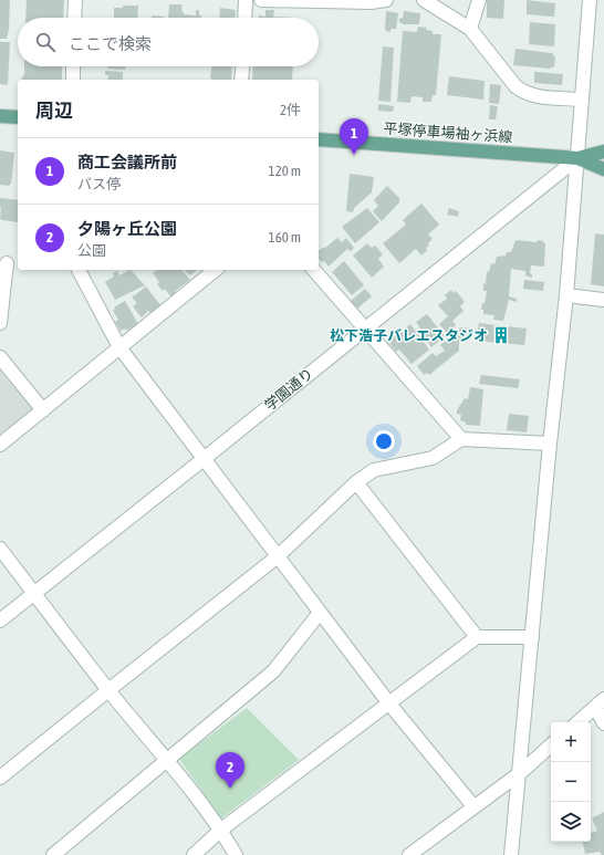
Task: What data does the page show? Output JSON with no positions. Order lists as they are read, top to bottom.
{
  "streets": {
    "main road": ["平塚停車場袖ヶ浜線"],
    "street": ["学園通り"]
  },
  "crossings": [
    ["平塚停車場袖ヶ浜線", "学園通り"]
  ],
  "places": {
    "building": ["松下浩子バレエスタジオ"]
  },
  "page": {
    "search": "ここで検索",
    "heading": ["周辺", "2件"],
    "pins": ["1", "2"],
    "list": [
      {
        "mark": "1",
        "name": "商工会議所前",
        "note": "バス停",
        "value": "120 m"
      },
      {
        "mark": "2",
        "name": "夕陽ヶ丘公園",
        "note": "公園",
        "value": "160 m"
      }
    ],
    "map_buttons": ["+", "−"]
  }
}
